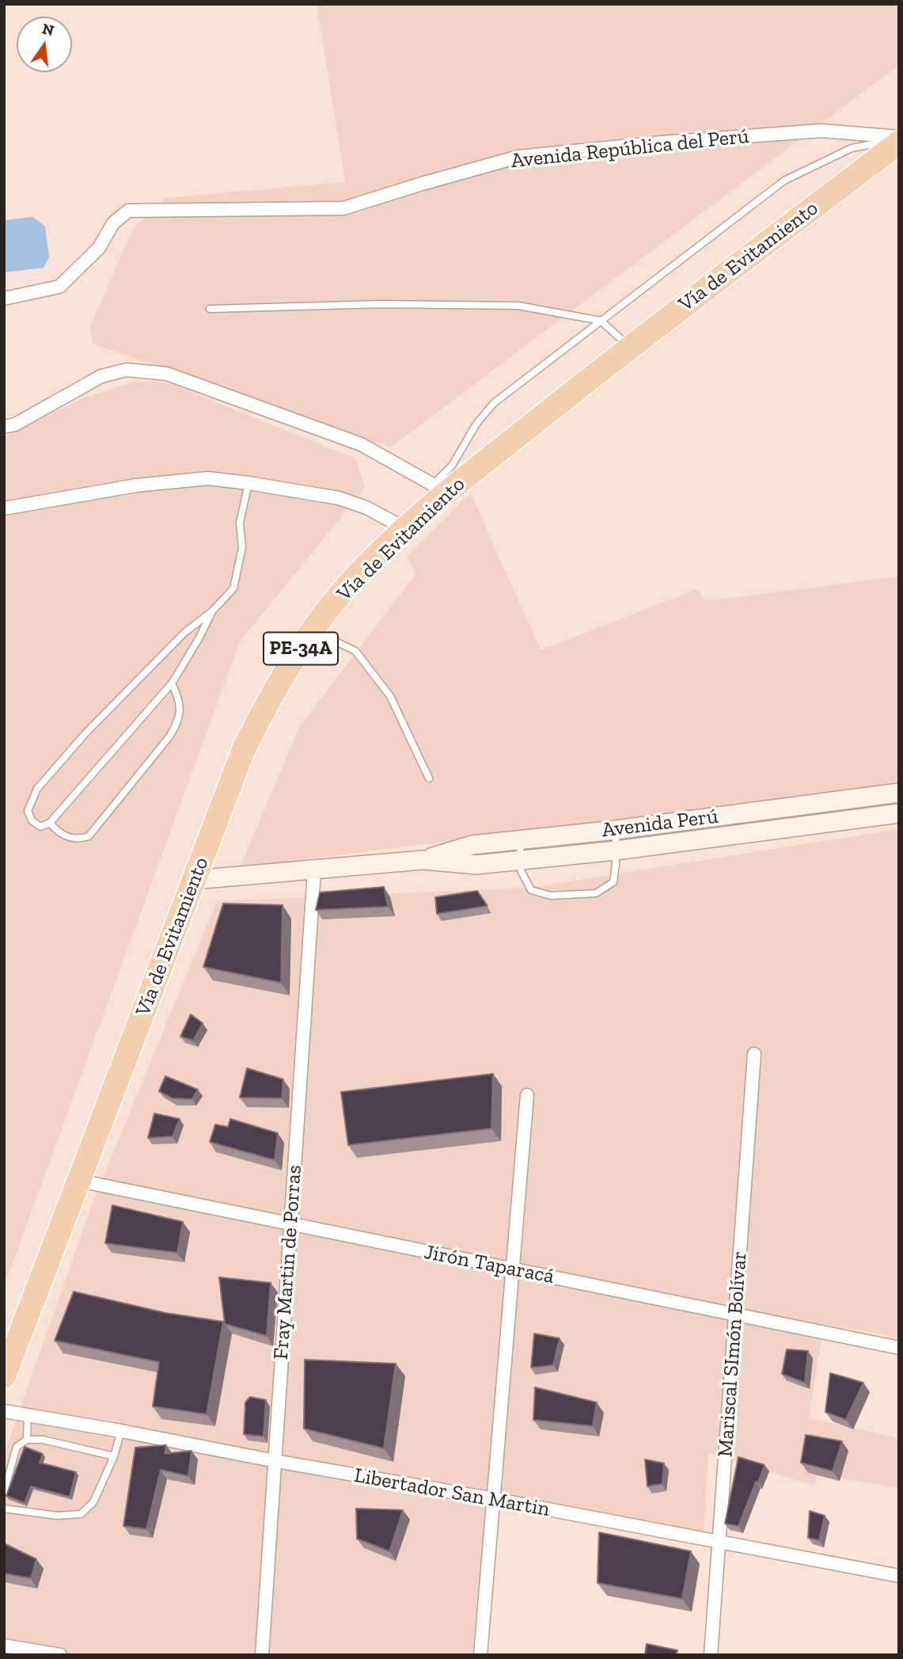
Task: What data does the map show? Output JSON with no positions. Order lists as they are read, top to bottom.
{
  "streets": {
    "highway": ["Vía de Evitamiento", "PE-34A"],
    "main road": ["Avenida Perú"],
    "street": [
      "Avenida República del Perú",
      "Fray Martin de Porras",
      "Jirón Taparacá",
      "Mariscal SImón Bolívar",
      "Libertador San Martin"
    ]
  },
  "crossings": [
    ["Avenida República del Perú", "Vía de Evitamiento"],
    ["Vía de Evitamiento", "Avenida Perú"],
    ["Vía de Evitamiento", "Jirón Taparacá"],
    ["Avenida Perú", "Fray Martin de Porras"],
    ["Fray Martin de Porras", "Jirón Taparacá"],
    ["Fray Martin de Porras", "Libertador San Martin"],
    ["Jirón Taparacá", "Mariscal SImón Bolívar"],
    ["Mariscal SImón Bolívar", "Libertador San Martin"]
  ],
  "north": "top"
}
